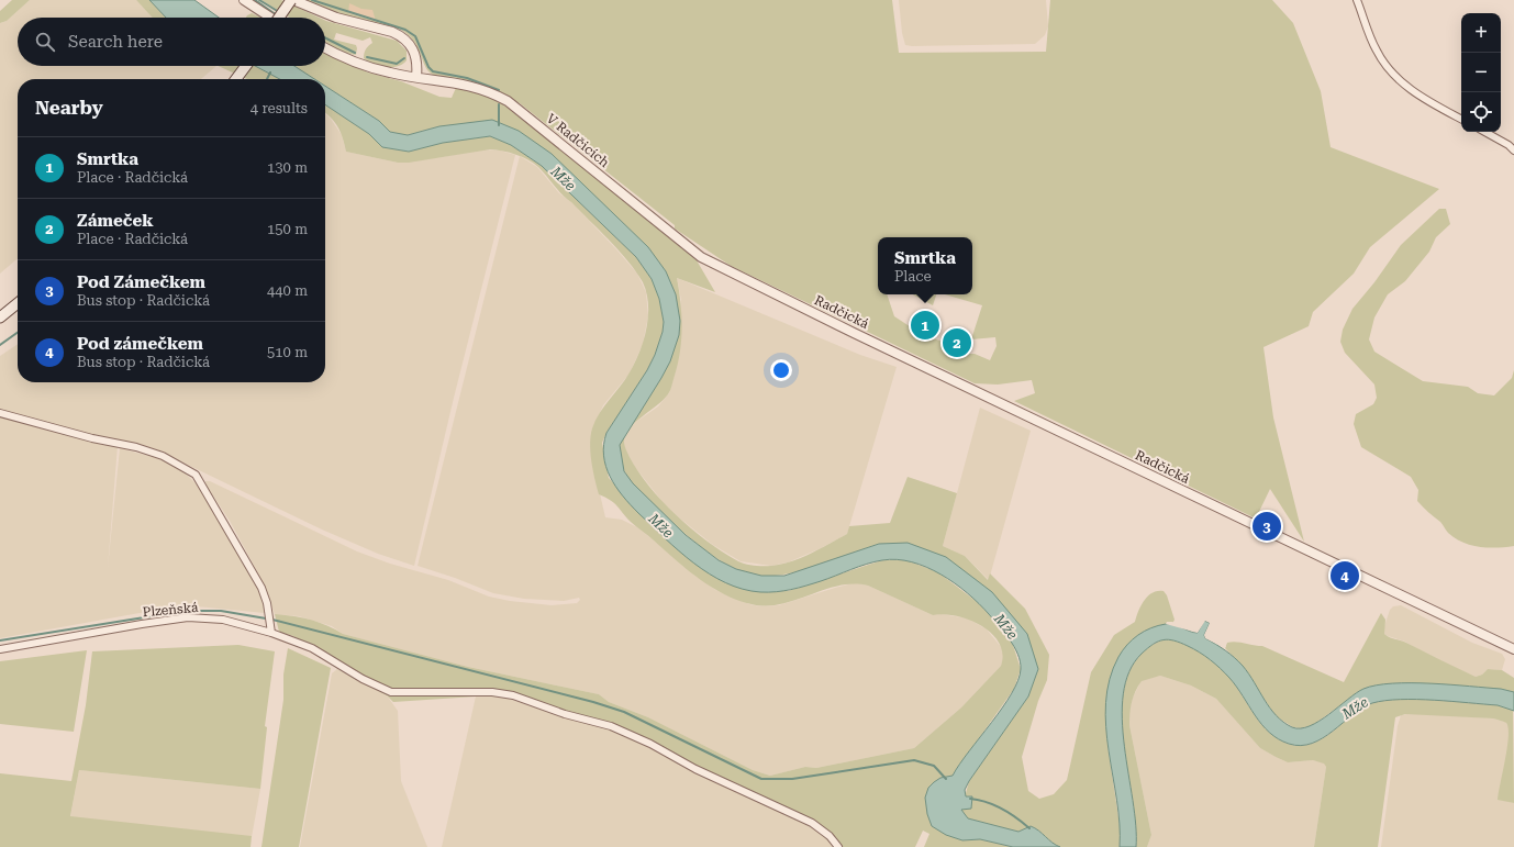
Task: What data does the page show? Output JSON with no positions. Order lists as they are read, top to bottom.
{
  "streets": {
    "street": ["V Radčicích", "Radčická", "Plzeňská"]
  },
  "crossings": [
    ["V Radčicích", "Radčická"]
  ],
  "water": ["Mže"],
  "page": {
    "map_buttons": ["+", "−"],
    "search": "Search here",
    "heading": ["Nearby", "4 results"],
    "list": [
      {
        "mark": "1",
        "name": "Smrtka",
        "note": "Place · Radčická",
        "value": "130 m"
      },
      {
        "mark": "2",
        "name": "Zámeček",
        "note": "Place · Radčická",
        "value": "150 m"
      },
      {
        "mark": "3",
        "name": "Pod Zámečkem",
        "note": "Bus stop · Radčická",
        "value": "440 m"
      },
      {
        "mark": "4",
        "name": "Pod zámečkem",
        "note": "Bus stop · Radčická",
        "value": "510 m"
      }
    ],
    "popup": ["Smrtka", "Place"],
    "pins": [
      "1",
      "2",
      "3",
      "4"
    ]
  }
}
